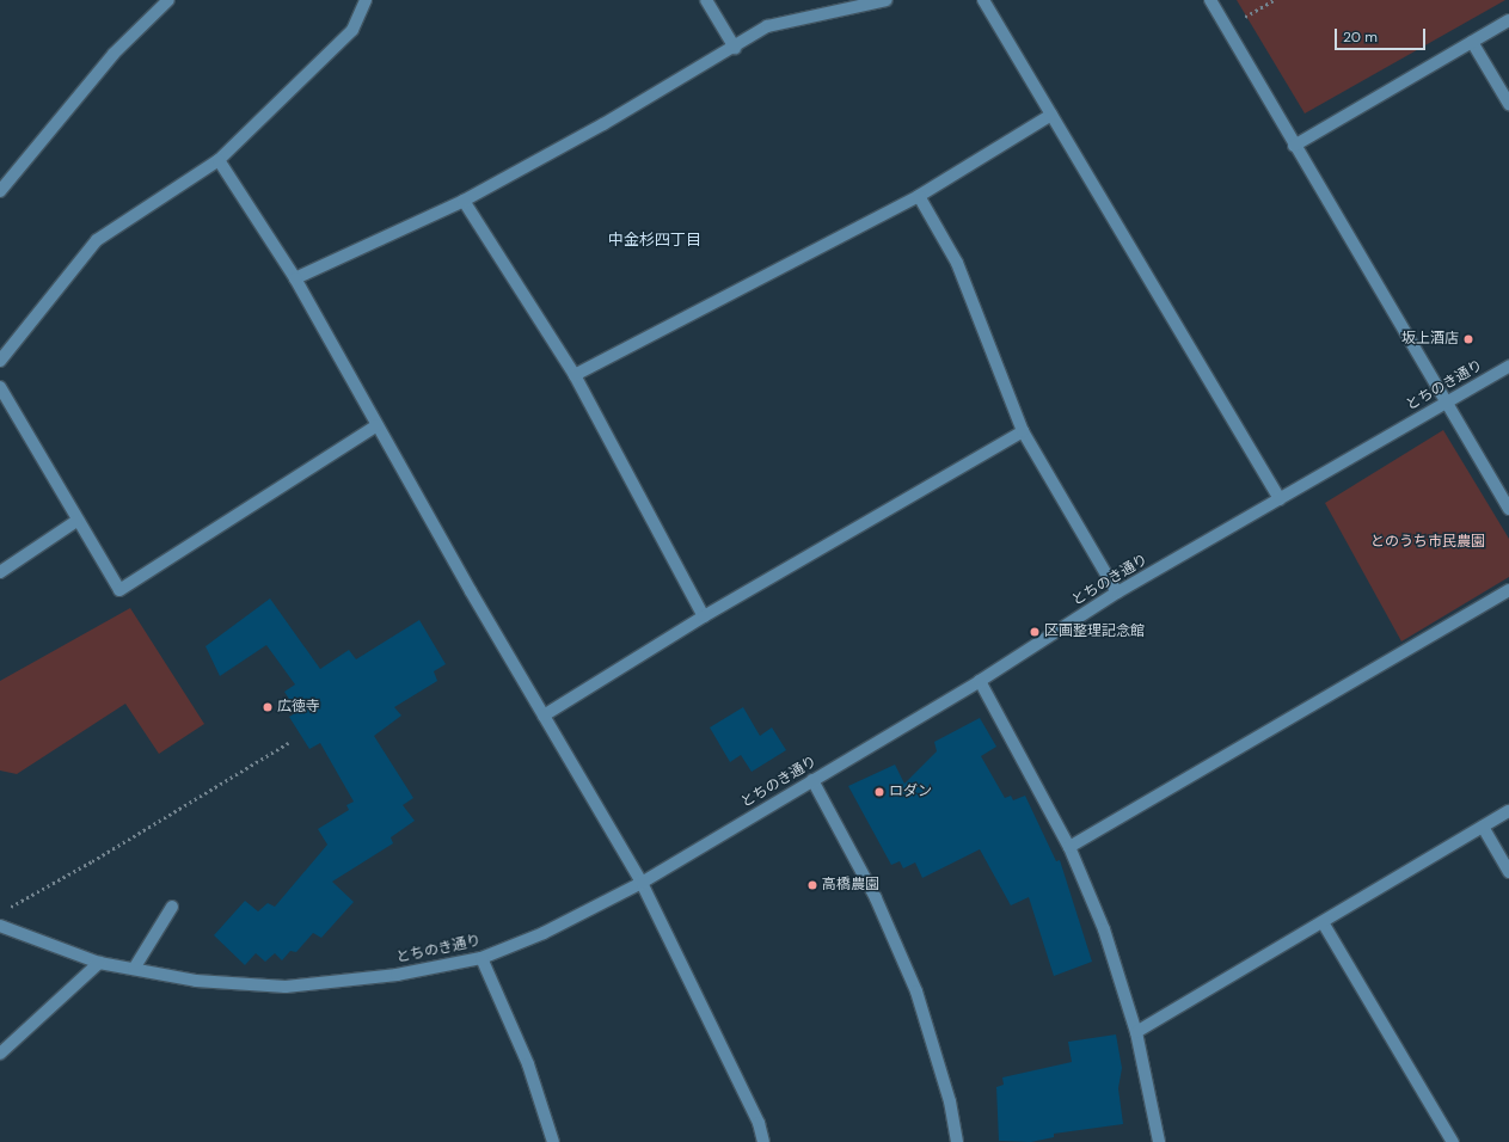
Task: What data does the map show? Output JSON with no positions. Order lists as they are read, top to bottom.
{
  "streets": {
    "street": ["とちのき通り"]
  },
  "districts": ["中金杉四丁目"],
  "parks": ["とのうち市民農園"],
  "places": [
    "坂上酒店",
    "区画整理記念館",
    "広徳寺",
    "ロダン",
    "高橋農園"
  ],
  "scale_bar": "20 m"
}
